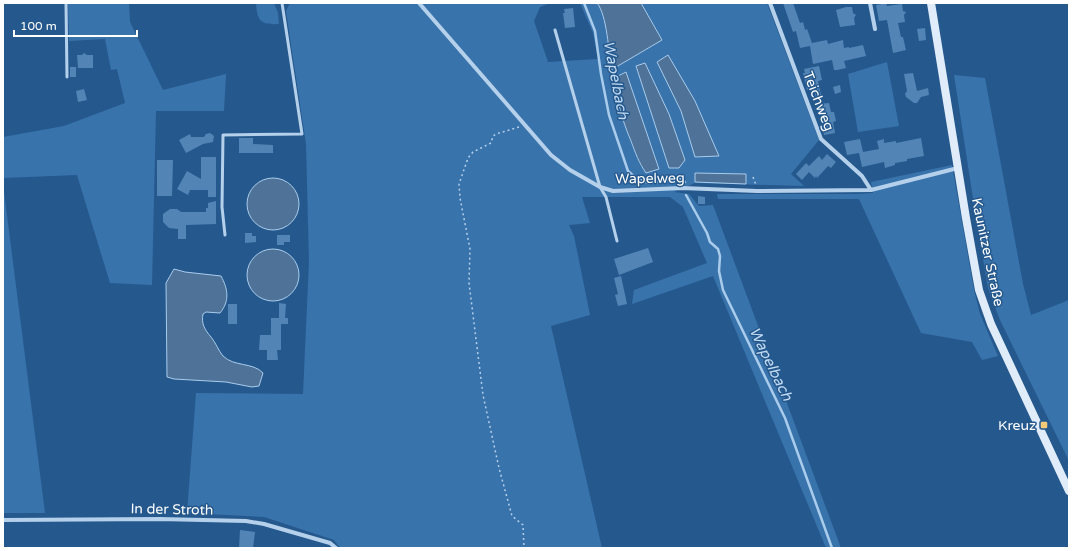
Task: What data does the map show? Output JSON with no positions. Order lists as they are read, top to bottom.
{
  "streets": {
    "street": [
      "Teichweg",
      "Wapelweg",
      "Kaunitzer Straße",
      "In der Stroth"
    ]
  },
  "crossings": [
    ["Teichweg", "Wapelweg"],
    ["Wapelweg", "Kaunitzer Straße"]
  ],
  "water": ["Wapelbach"],
  "places": {
    "transit": ["Kreuz"]
  },
  "scale_bar": "100 m"
}
